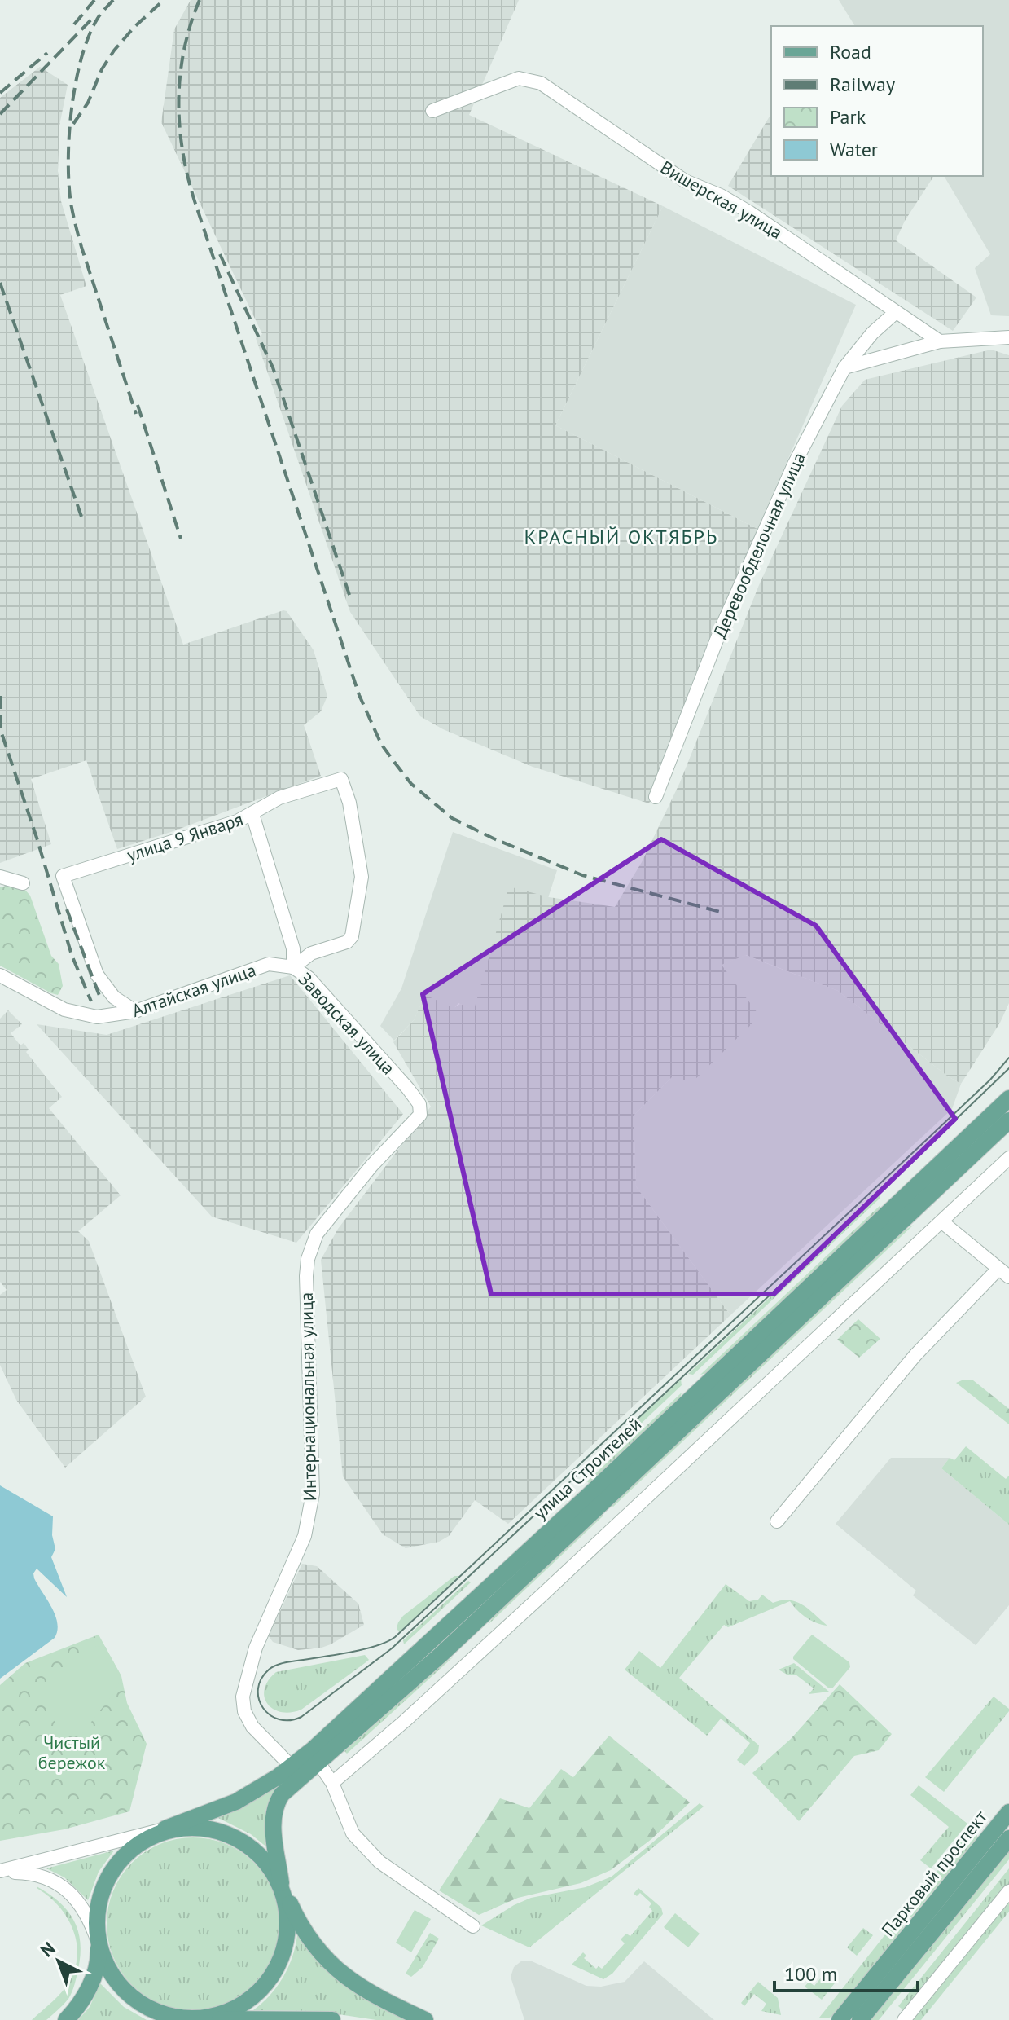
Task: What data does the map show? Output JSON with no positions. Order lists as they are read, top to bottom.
{
  "streets": {
    "main road": ["улица Строителей", "Парковый проспект"],
    "street": [
      "Вишерская улица",
      "Деревообделочная улица",
      "улица 9 Января",
      "Алтайская улица",
      "Заводская улица",
      "Интернациональная улица"
    ]
  },
  "crossings": [
    ["Вишерская улица", "Деревообделочная улица"],
    ["улица 9 Января", "Алтайская улица"],
    ["улица 9 Января", "Заводская улица"],
    ["Алтайская улица", "Заводская улица"],
    ["Заводская улица", "Интернациональная улица"],
    ["Интернациональная улица", "улица Строителей"]
  ],
  "districts": ["КРАСНЫЙ ОКТЯБРЬ"],
  "parks": ["Чистый бережок"],
  "legend": [
    "Road",
    "Railway",
    "Park",
    "Water"
  ],
  "scale_bar": "100 m",
  "north": "top left"
}
